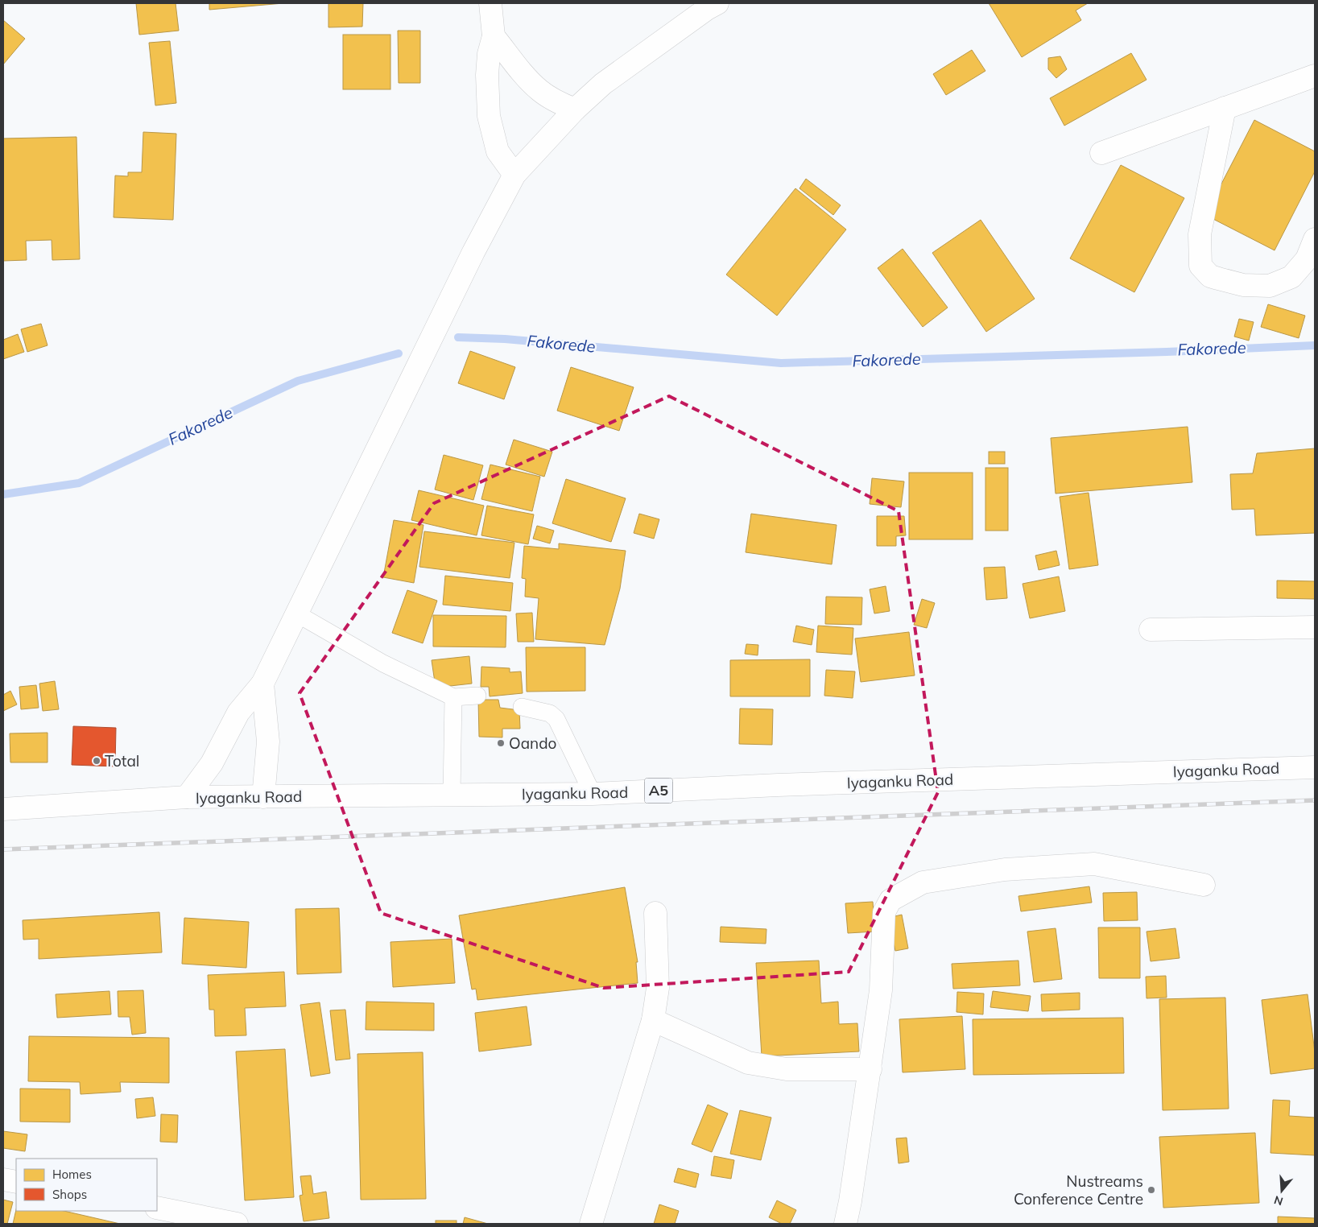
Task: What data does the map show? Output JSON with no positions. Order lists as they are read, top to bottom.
{
  "streets": {
    "main road": ["Iyaganku Road", "A5"]
  },
  "water": ["Fakorede"],
  "places": ["Oando", "Total", "Nustreams Conference Centre"],
  "legend": ["Homes", "Shops"],
  "north": "bottom"
}
